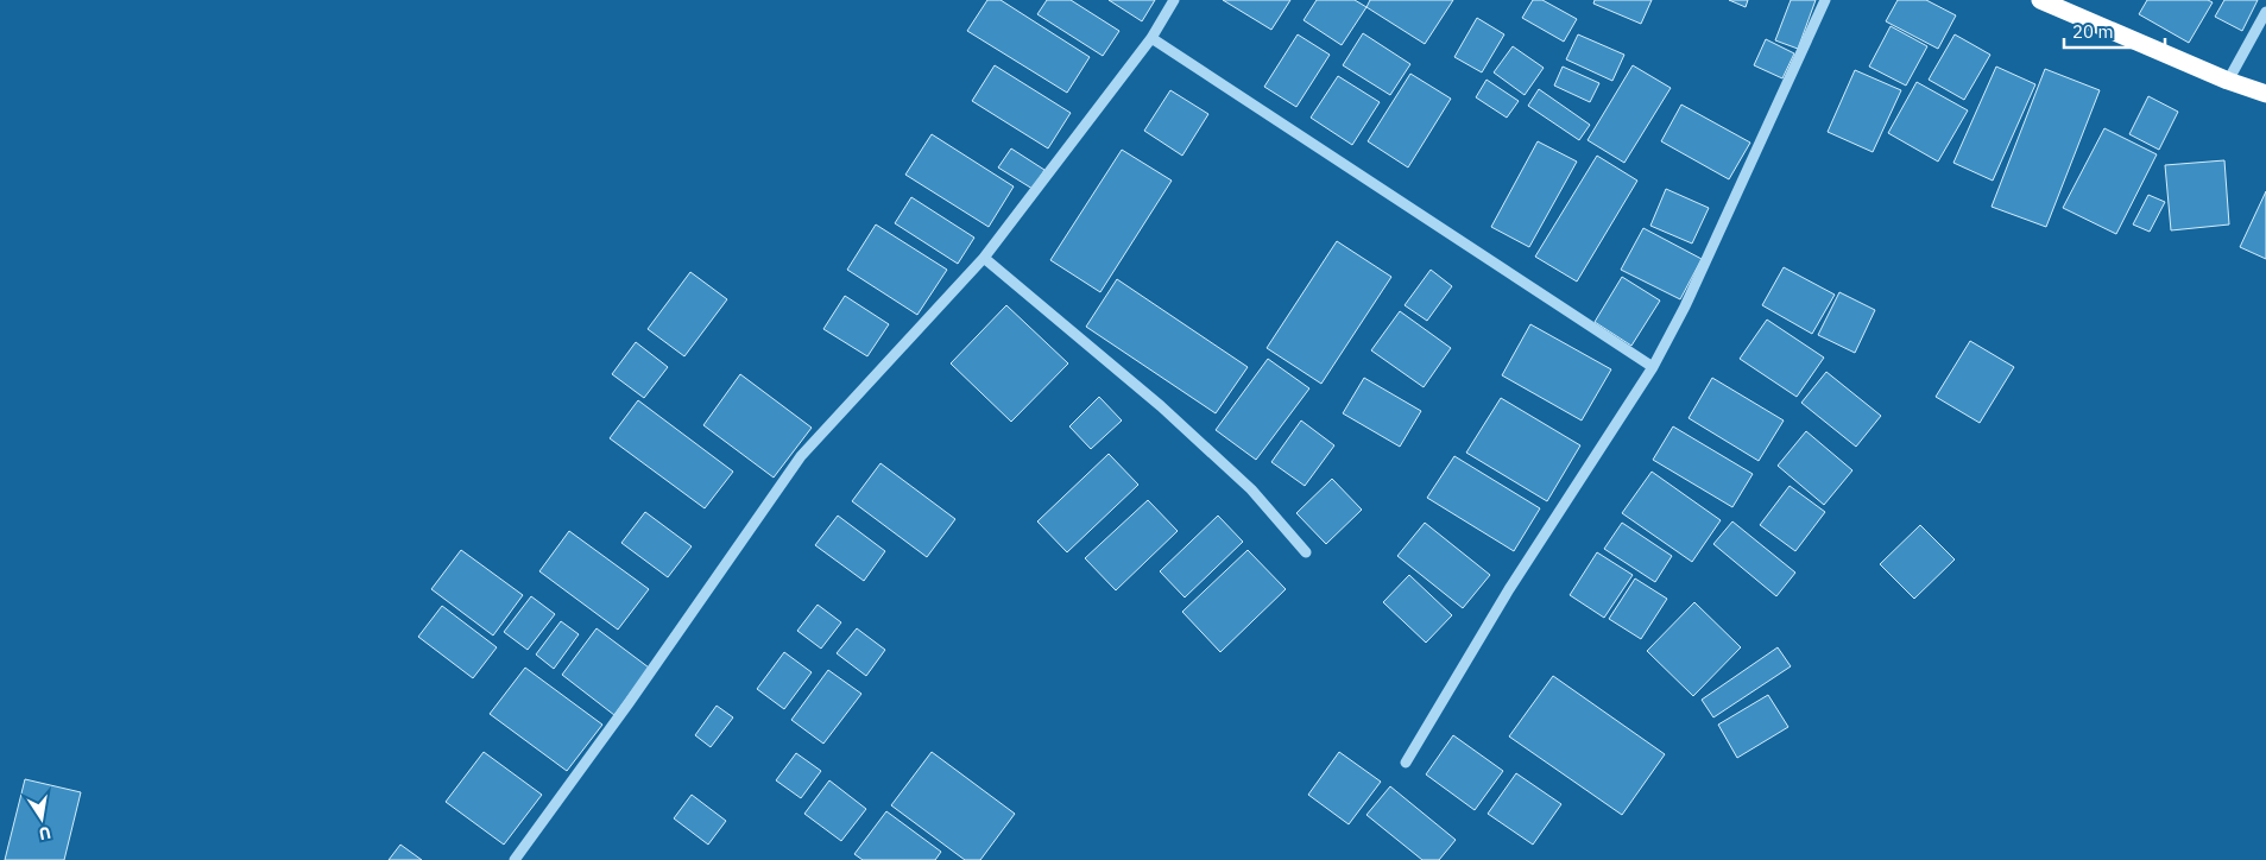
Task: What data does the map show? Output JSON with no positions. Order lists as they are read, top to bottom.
{
  "scale_bar": "20 m",
  "north": "bottom"
}
